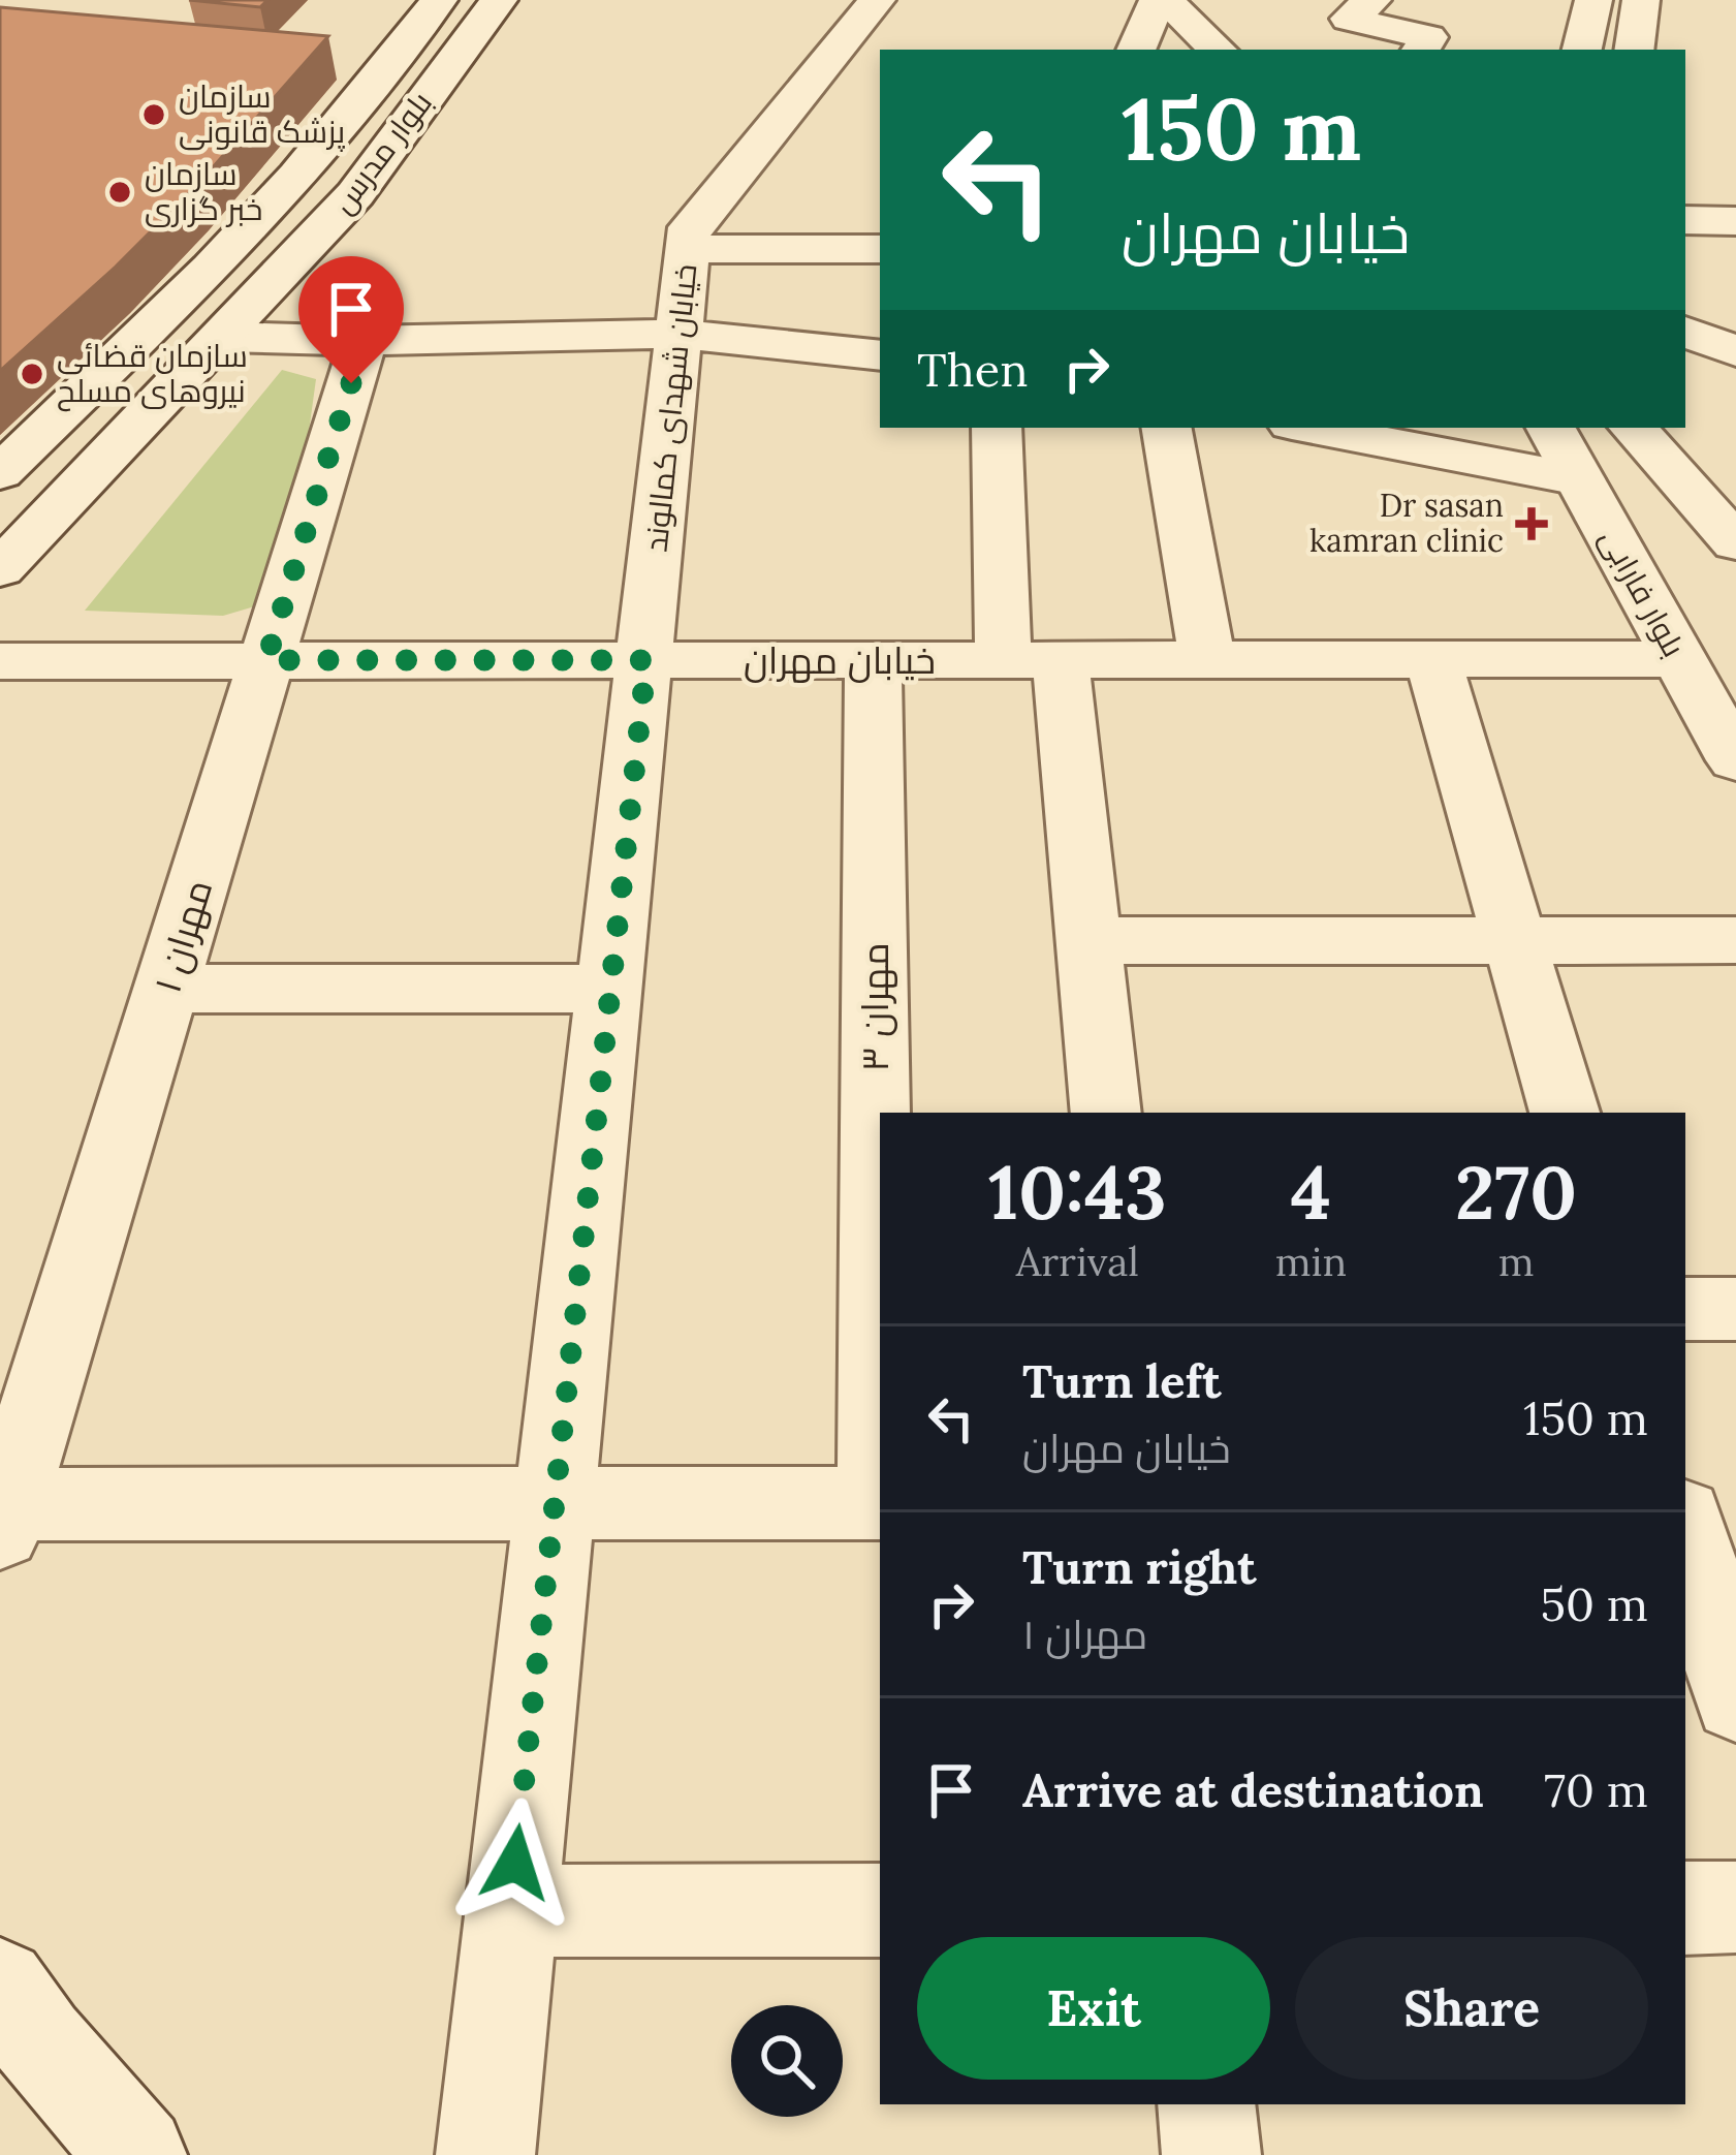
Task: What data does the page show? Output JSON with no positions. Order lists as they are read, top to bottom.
{
  "streets": {
    "street": [
      "بلوار مدرس",
      "خیابان شهدای کمالوند",
      "بلوار فارابی",
      "خیابان مهران",
      "مهران ۱",
      "مهران ۳"
    ]
  },
  "crossings": [
    ["خیابان شهدای کمالوند", "خیابان مهران"],
    ["بلوار فارابی", "خیابان مهران"],
    ["خیابان مهران", "مهران ۱"],
    ["خیابان مهران", "مهران ۳"]
  ],
  "places": {
    "other": ["سازمان پزشک قانونی", "سازمان خبر گزاری", "سازمان قضائی نیروهای مسلح"],
    "health": ["Dr sasan kamran clinic"]
  },
  "page": {
    "turn": ["150 m", "خیابان مهران"],
    "then": "Then",
    "eta": [
      "10:43",
      "Arrival",
      "4",
      "min",
      "270",
      "m"
    ],
    "list": [
      {
        "name": "Turn left",
        "note": "خیابان مهران",
        "value": "150 m"
      },
      {
        "name": "Turn right",
        "note": "مهران ۱",
        "value": "50 m"
      },
      {
        "name": "Arrive at destination",
        "value": "70 m"
      }
    ],
    "buttons": ["Exit", "Share"]
  }
}
